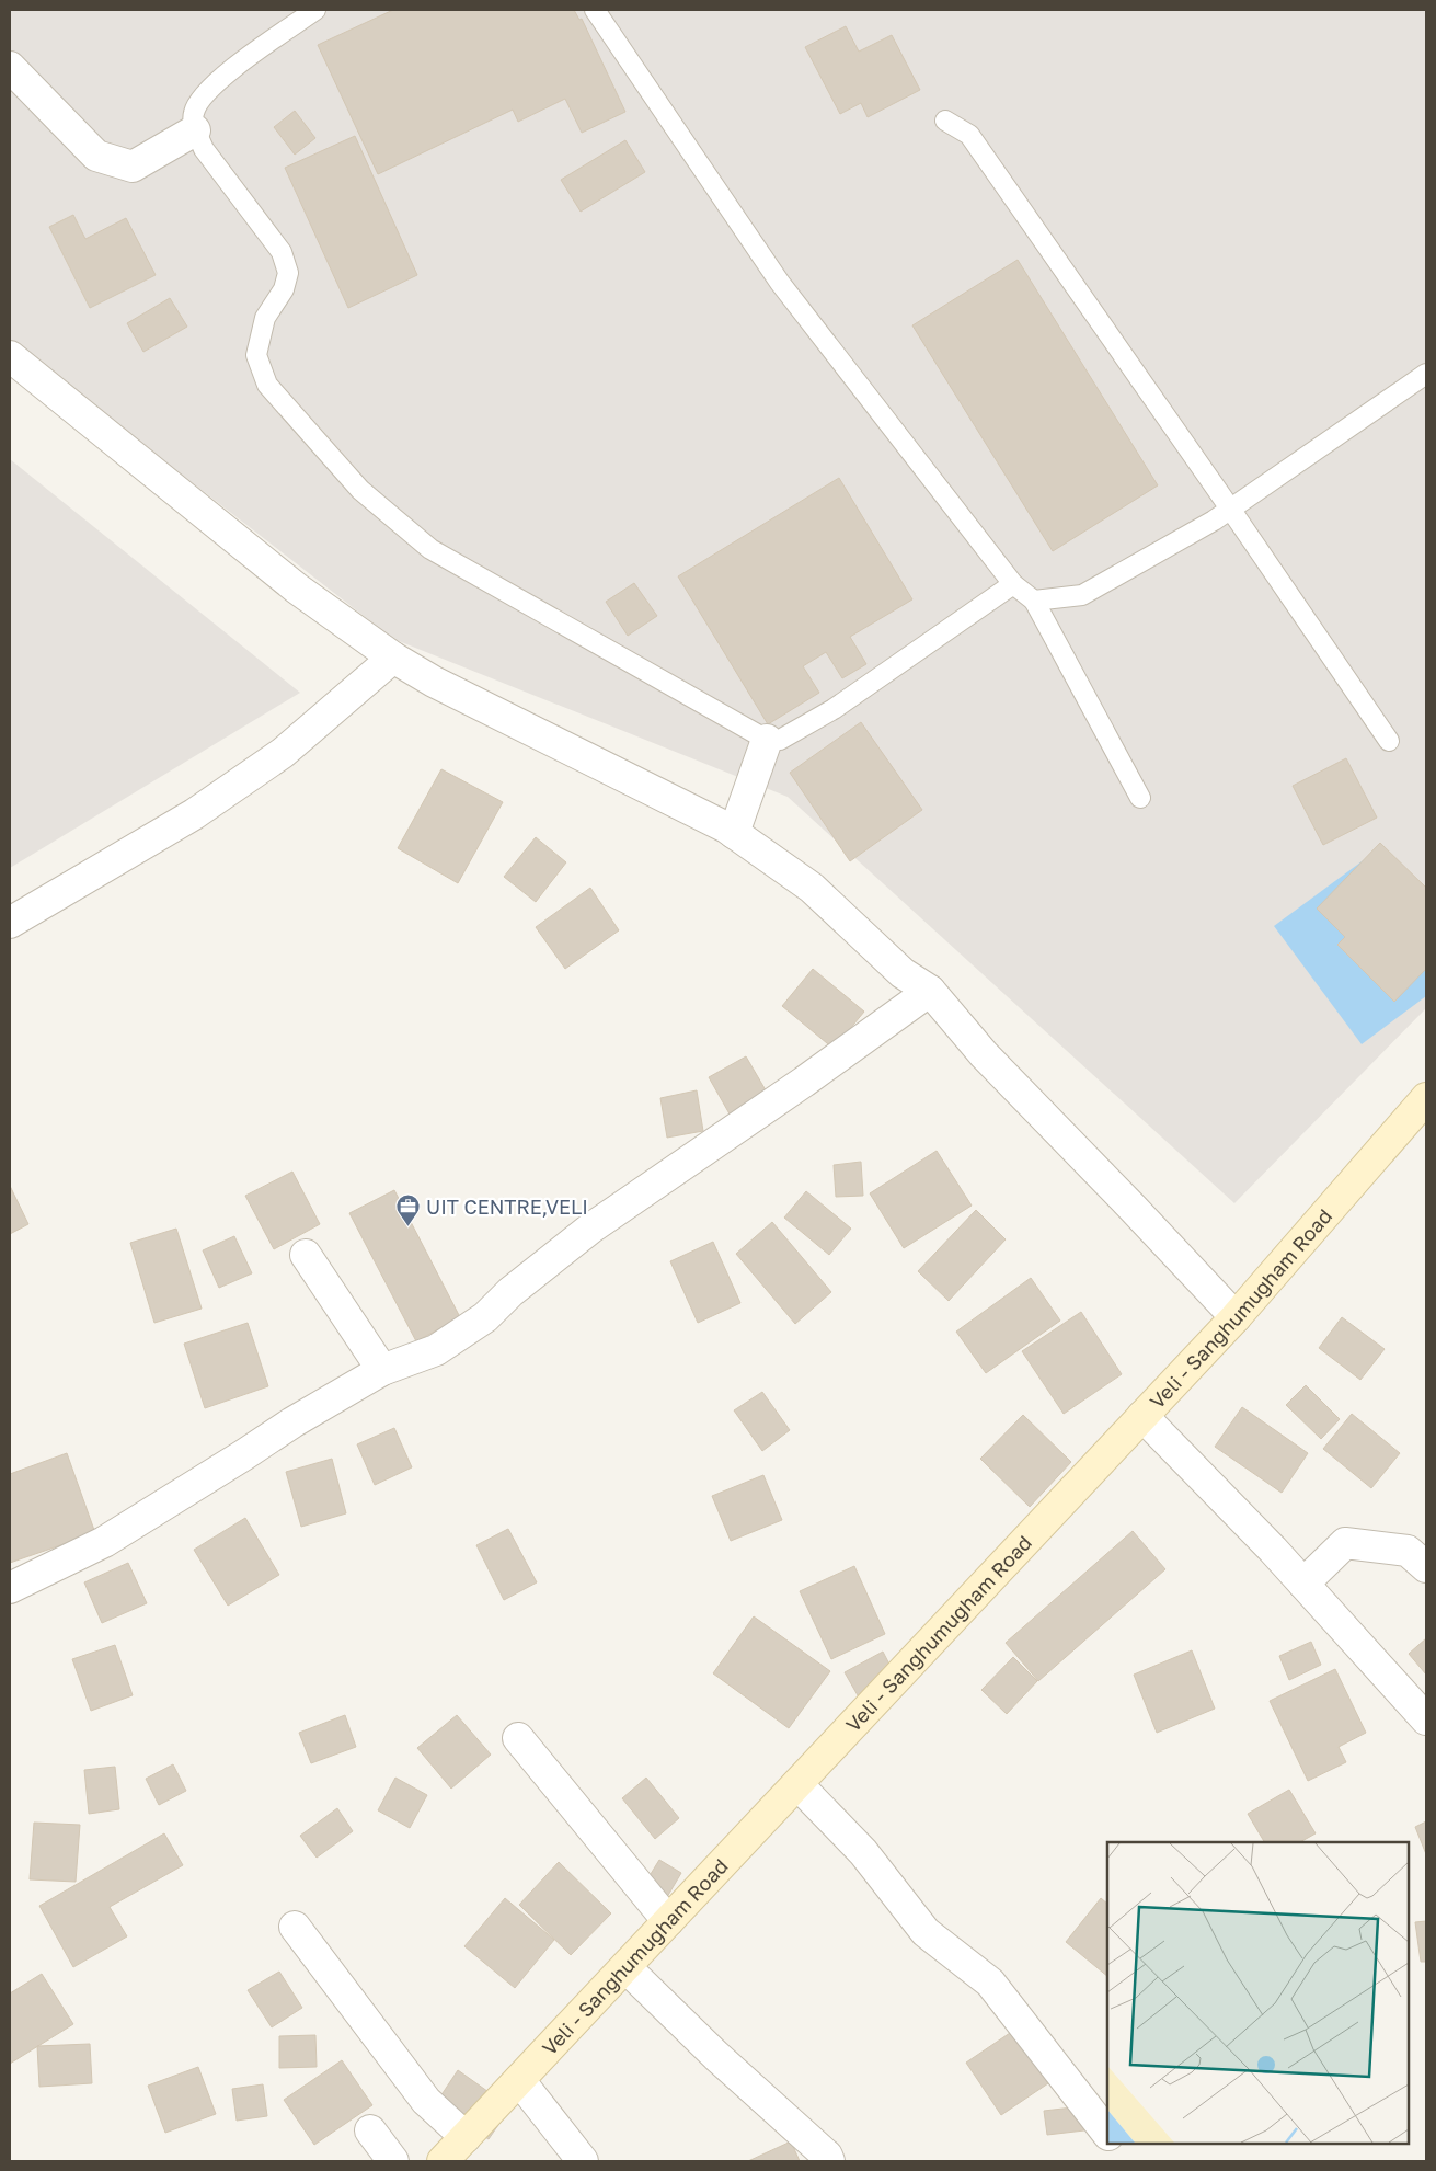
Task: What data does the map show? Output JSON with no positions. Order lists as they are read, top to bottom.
{
  "streets": {
    "main road": ["Veli - Sanghumugham Road"]
  },
  "places": {
    "office": ["UIT CENTRE,VELI"]
  }
}
